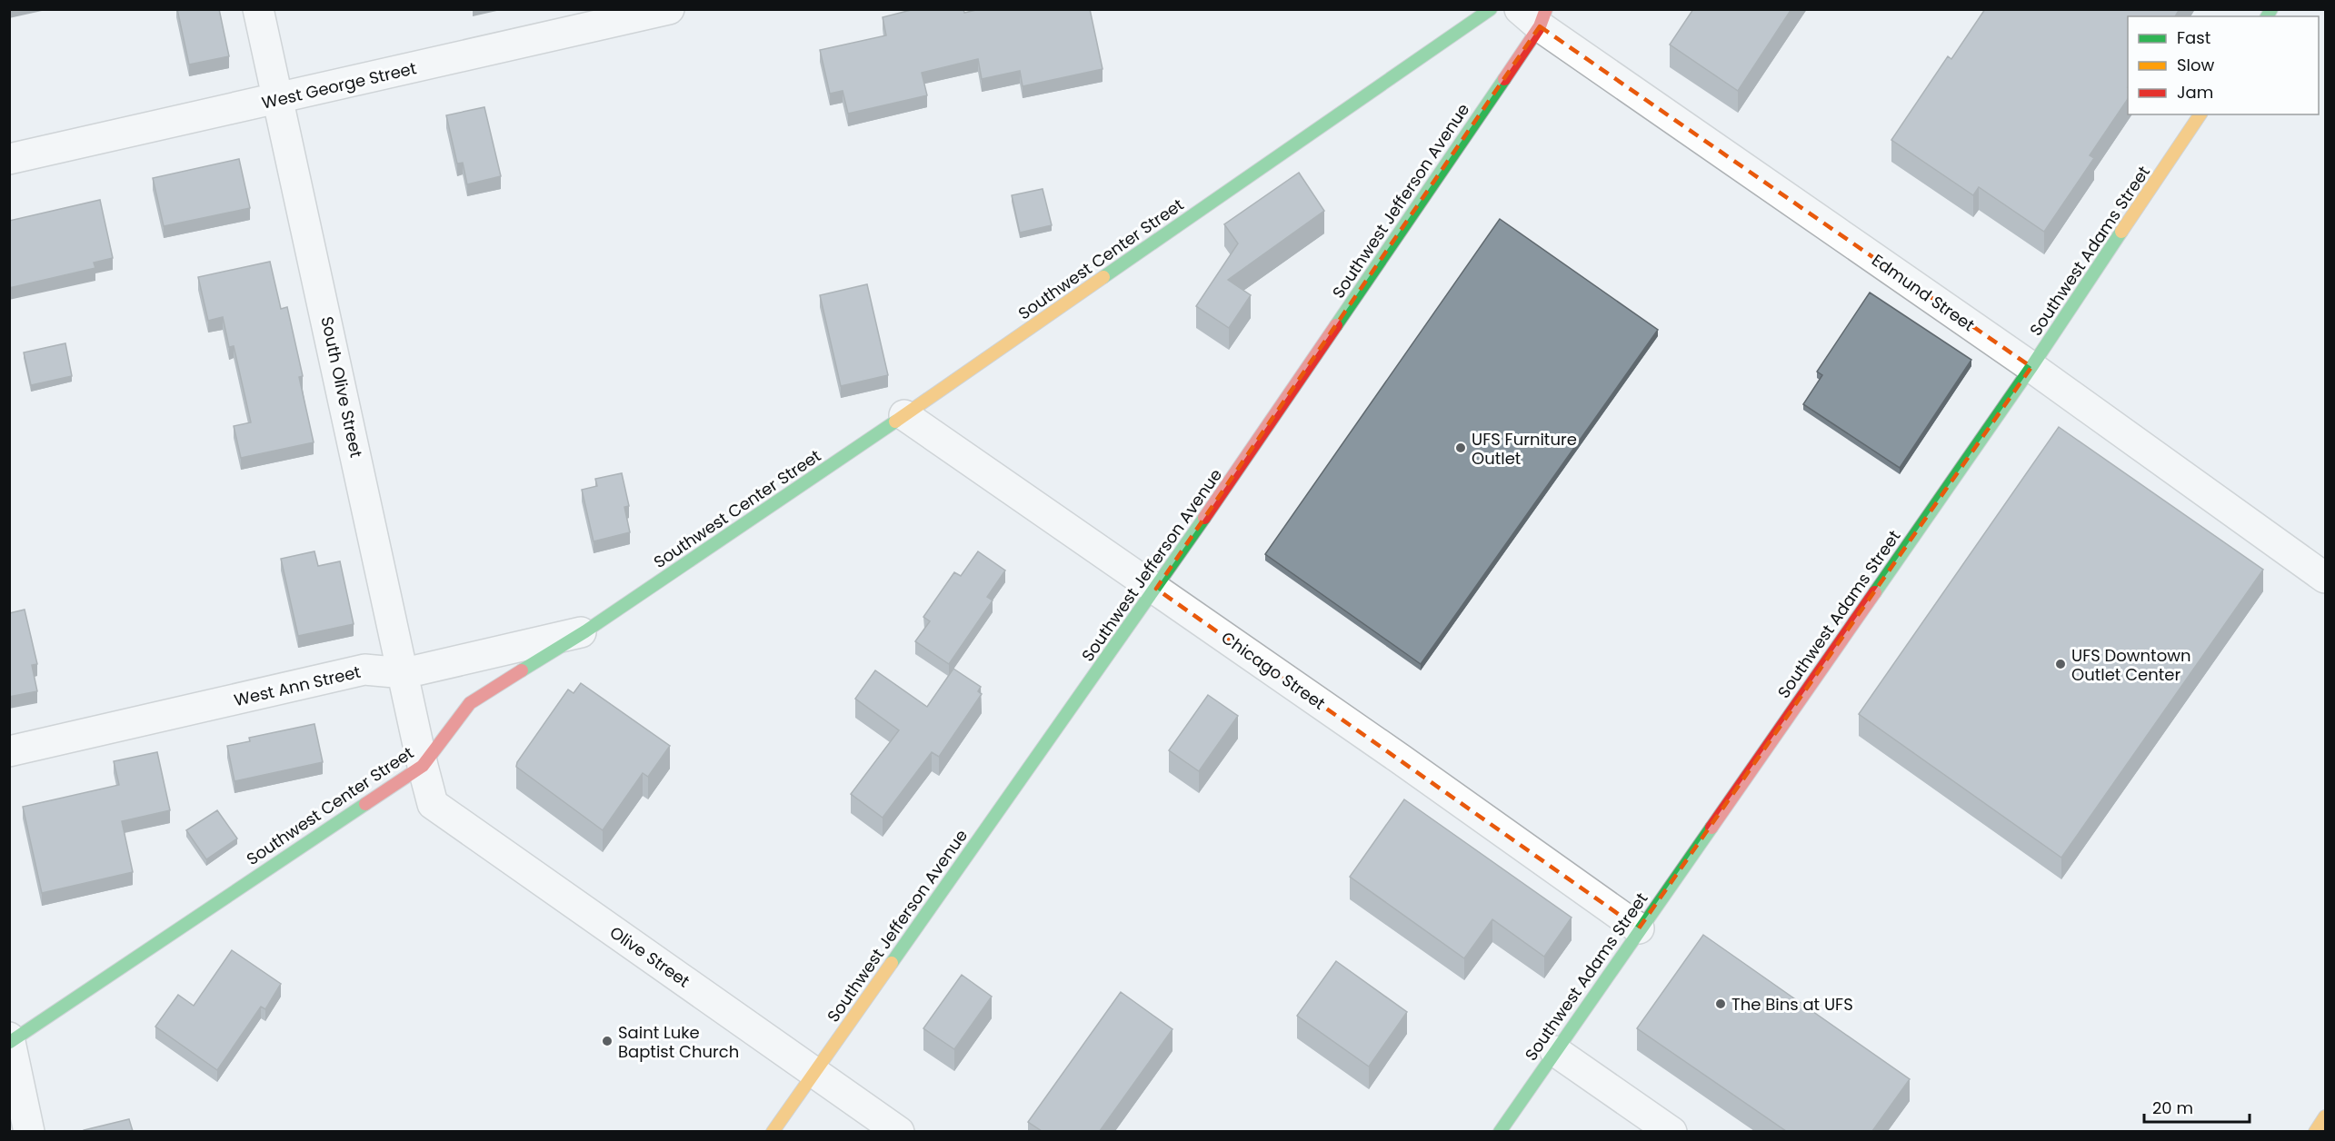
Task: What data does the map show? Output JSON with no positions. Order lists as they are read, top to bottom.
{
  "streets": {
    "main road": ["Southwest Jefferson Avenue", "Southwest Adams Street", "Southwest Center Street"],
    "street": [
      "West George Street",
      "Edmund Street",
      "South Olive Street",
      "Chicago Street",
      "West Ann Street",
      "Olive Street"
    ]
  },
  "crossings": [
    ["West George Street", "South Olive Street"],
    ["Southwest Jefferson Avenue", "Edmund Street"],
    ["Southwest Jefferson Avenue", "Chicago Street"],
    ["Southwest Jefferson Avenue", "Olive Street"],
    ["Southwest Adams Street", "Edmund Street"],
    ["Southwest Adams Street", "Chicago Street"],
    ["Southwest Center Street", "South Olive Street"],
    ["Southwest Center Street", "Chicago Street"],
    ["Southwest Center Street", "West Ann Street"],
    ["Southwest Center Street", "Olive Street"],
    ["South Olive Street", "West Ann Street"],
    ["South Olive Street", "Olive Street"]
  ],
  "places": [
    "UFS Furniture Outlet",
    "UFS Downtown Outlet Center",
    "The Bins at UFS",
    "Saint Luke Baptist Church"
  ],
  "legend": ["Fast", "Slow", "Jam"],
  "scale_bar": "20 m"
}
